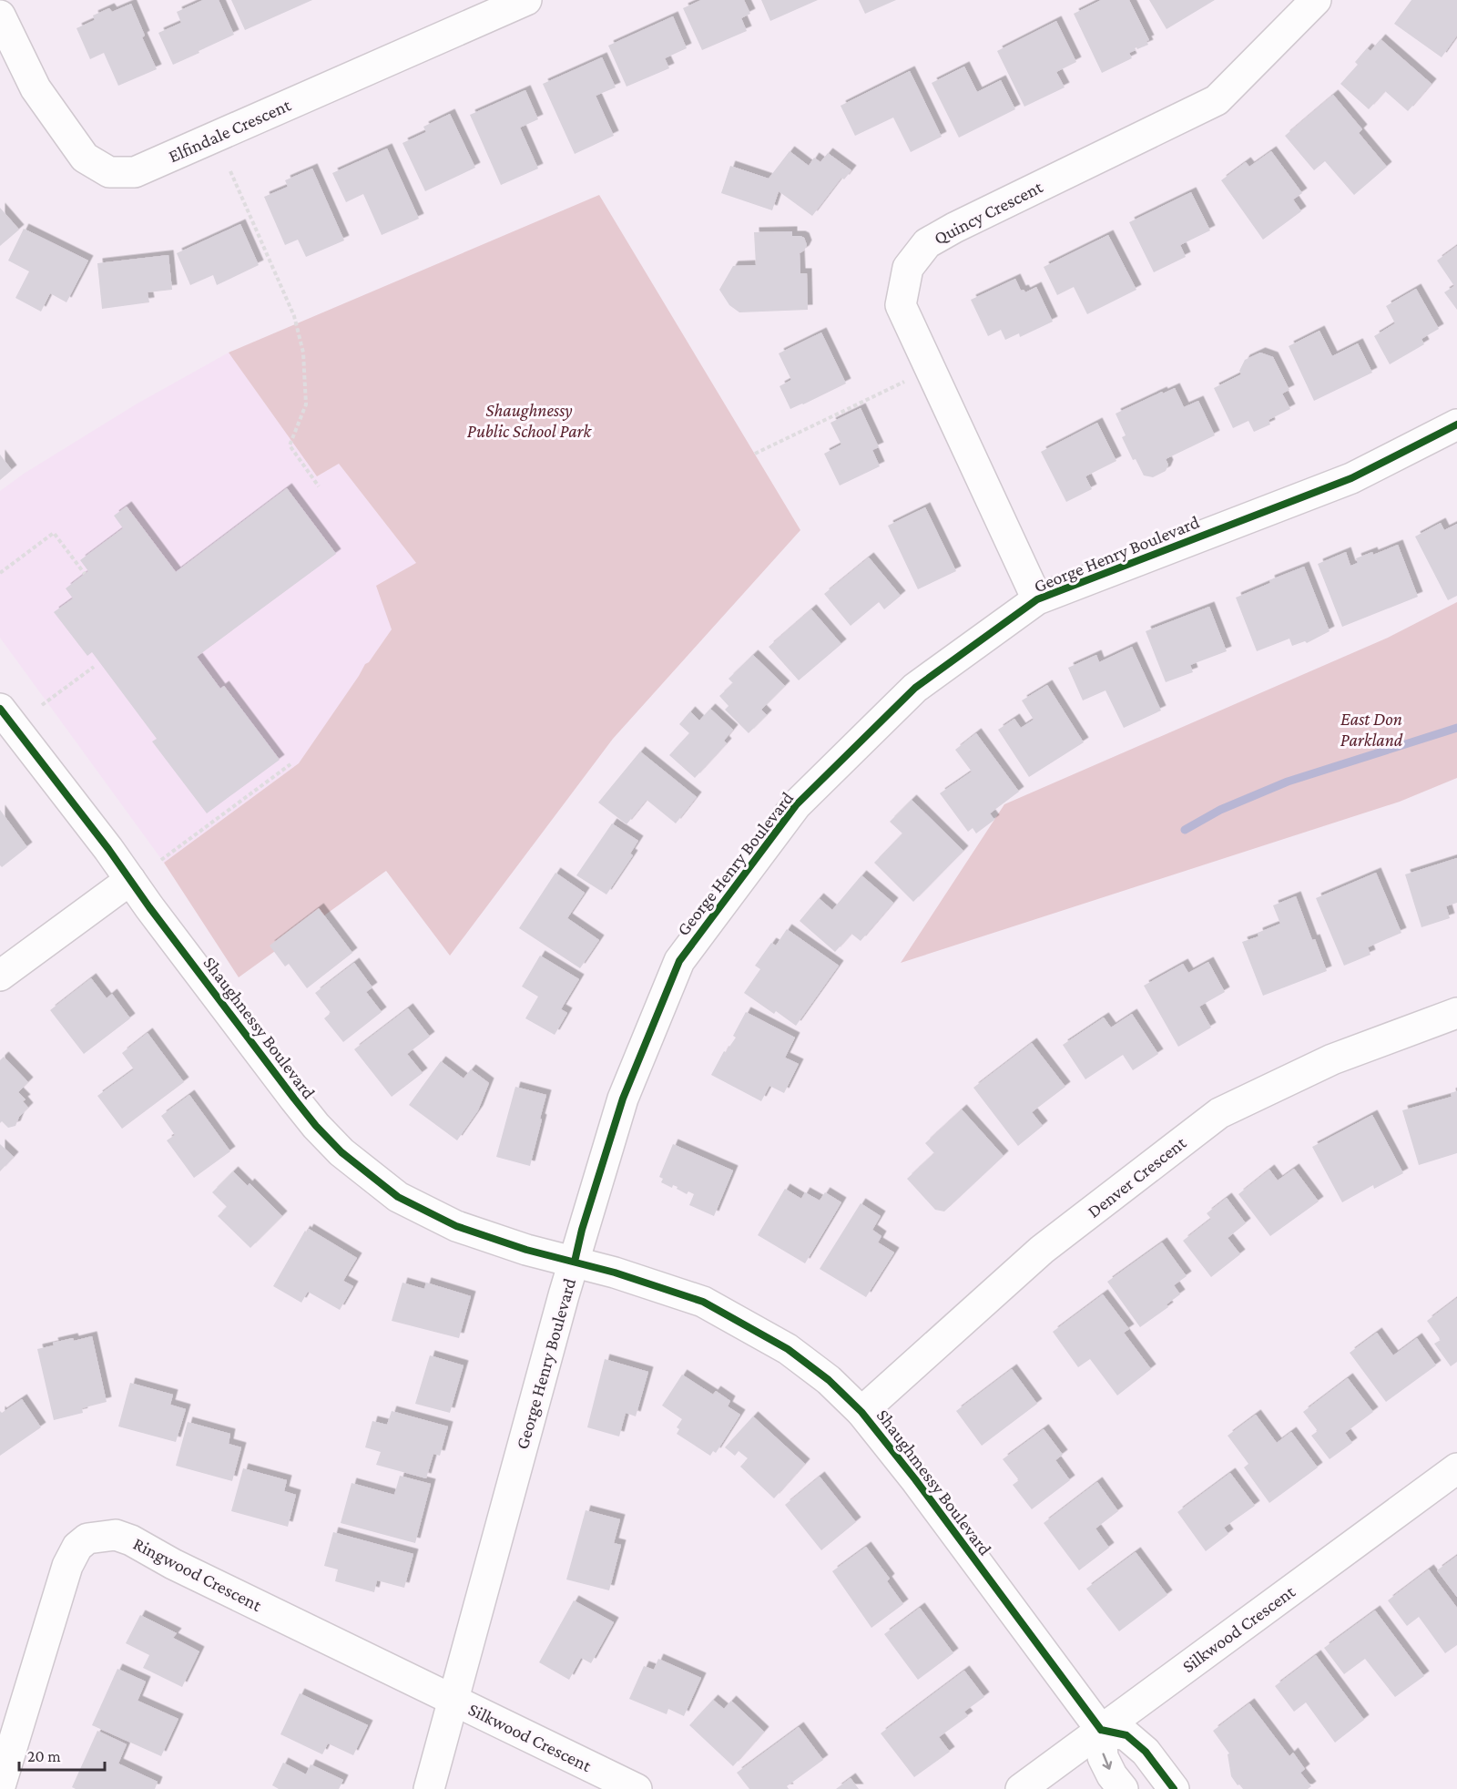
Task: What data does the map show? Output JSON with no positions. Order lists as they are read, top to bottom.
{
  "streets": {
    "street": [
      "Elfindale Crescent",
      "Quincy Crescent",
      "George Henry Boulevard",
      "Shaughnessy Boulevard",
      "Denver Crescent",
      "Shaughmessy Boulevard",
      "Ringwood Crescent",
      "Silkwood Crescent"
    ]
  },
  "crossings": [
    ["Quincy Crescent", "George Henry Boulevard"],
    ["George Henry Boulevard", "Shaughnessy Boulevard"],
    ["George Henry Boulevard", "Shaughmessy Boulevard"],
    ["George Henry Boulevard", "Ringwood Crescent"],
    ["George Henry Boulevard", "Silkwood Crescent"],
    ["Shaughnessy Boulevard", "Shaughmessy Boulevard"],
    ["Denver Crescent", "Shaughmessy Boulevard"],
    ["Shaughmessy Boulevard", "Silkwood Crescent"],
    ["Ringwood Crescent", "Silkwood Crescent"]
  ],
  "parks": ["Shaughnessy Public School Park", "East Don Parkland"],
  "scale_bar": "20 m"
}
